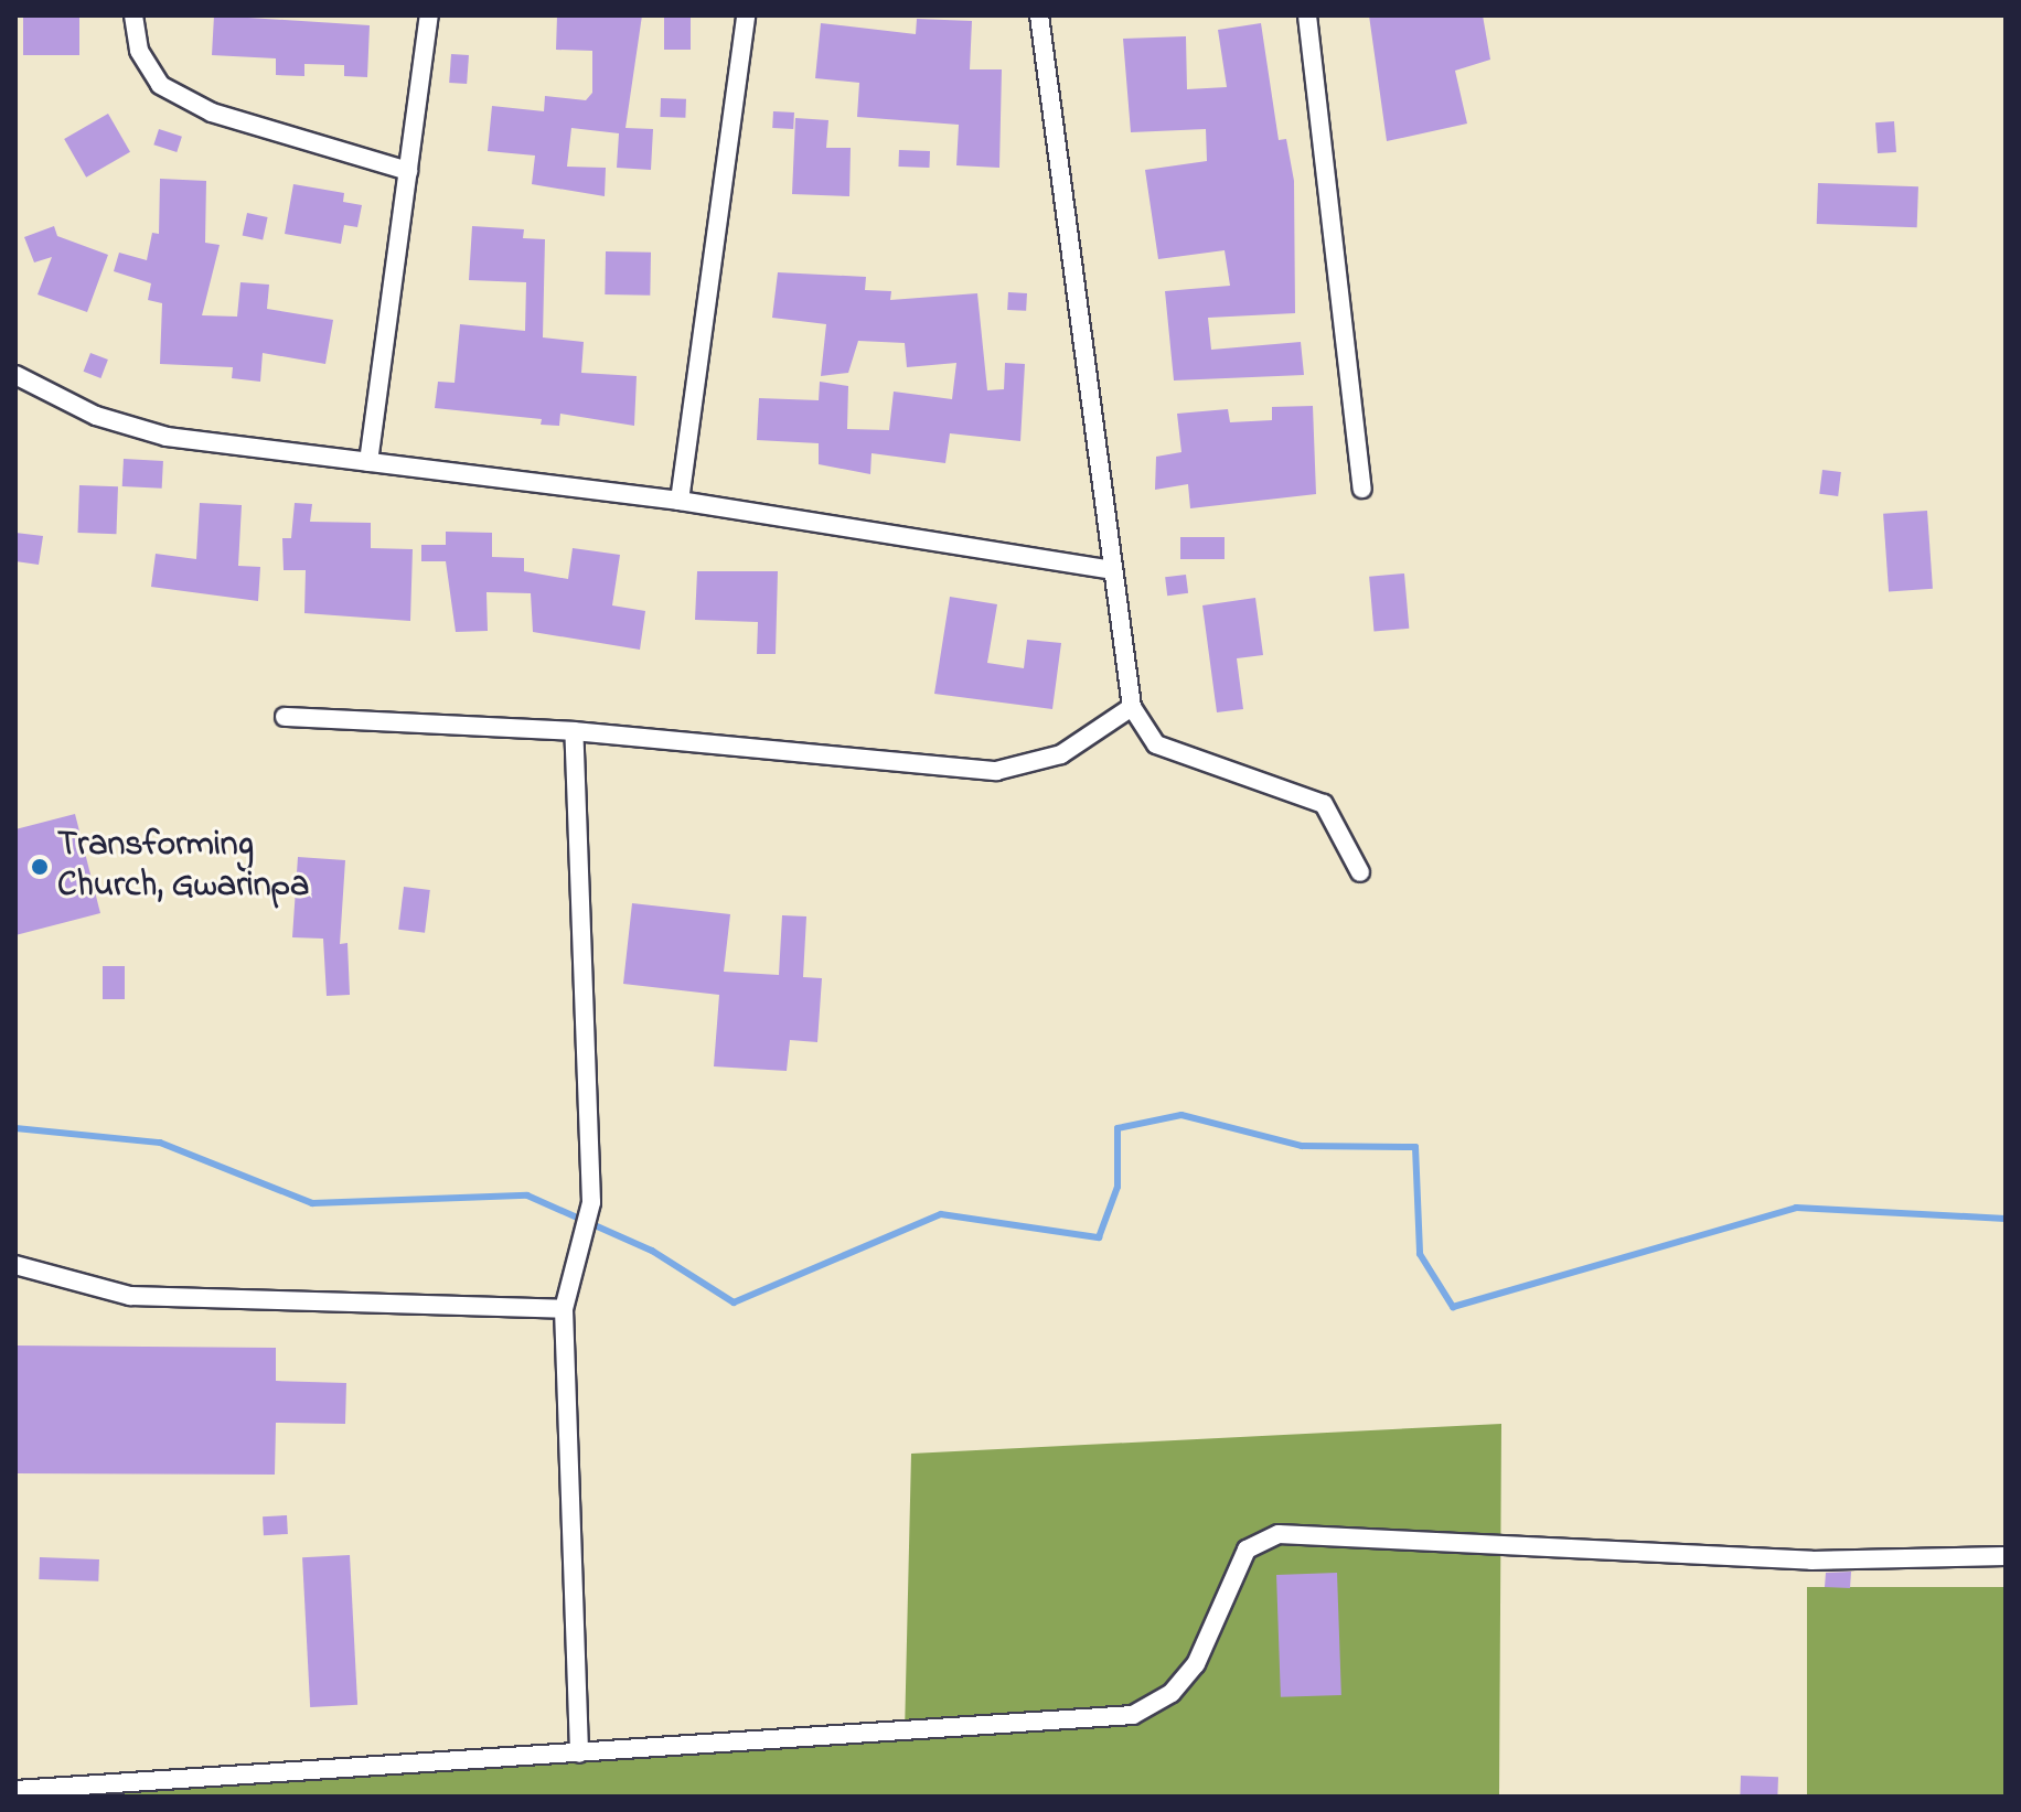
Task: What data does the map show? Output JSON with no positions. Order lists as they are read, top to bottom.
{
  "places": ["Transforming Church, Gwarinpa"]
}
